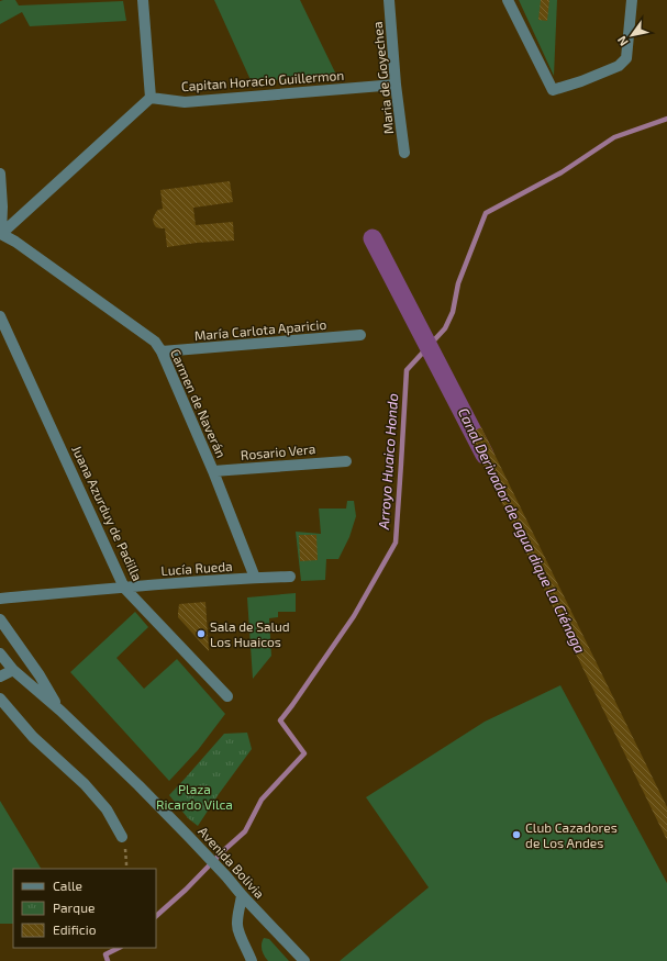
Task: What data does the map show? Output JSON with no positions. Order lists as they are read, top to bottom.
{
  "streets": {
    "street": [
      "Maria de Goyechea",
      "Capitan Horacio Guillermon",
      "María Carlota Aparicio",
      "Carmen de Naverán",
      "Rosario Vera",
      "Juana Azurduy de Padilla",
      "Lucía Rueda",
      "Avenida Bolivia"
    ]
  },
  "crossings": [
    ["Maria de Goyechea", "Capitan Horacio Guillermon"],
    ["María Carlota Aparicio", "Carmen de Naverán"],
    ["Carmen de Naverán", "Rosario Vera"],
    ["Carmen de Naverán", "Lucía Rueda"],
    ["Juana Azurduy de Padilla", "Lucía Rueda"]
  ],
  "water": ["Arroyo Huaico Hondo", "Canal Derivador de agua dique La Ciénaga"],
  "parks": ["Plaza Ricardo Vilca"],
  "places": ["Sala de Salud Los Huaicos", "Club Cazadores de Los Andes"],
  "legend": ["Calle", "Parque", "Edificio"],
  "north": "bottom left"
}
